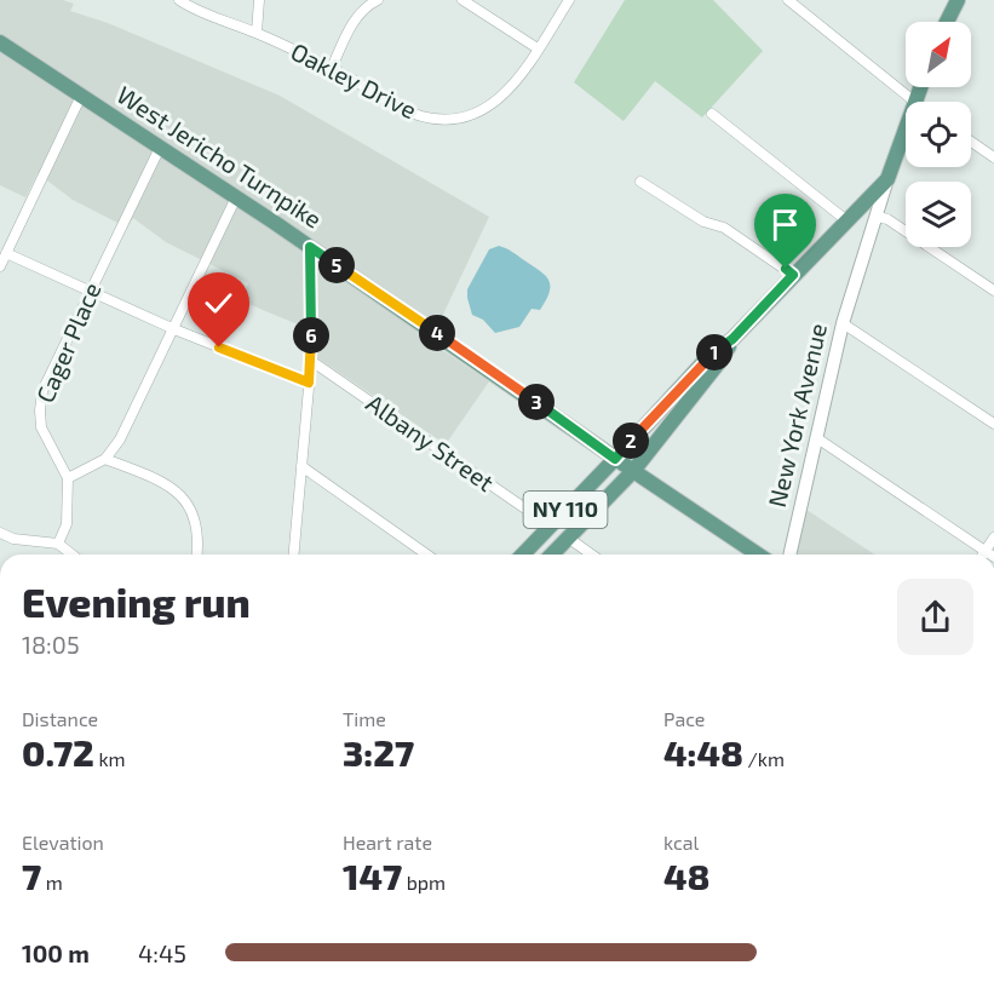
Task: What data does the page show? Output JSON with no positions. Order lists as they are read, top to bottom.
{
  "streets": {
    "main road": ["West Jericho Turnpike", "New York Avenue", "NY 110"],
    "street": ["Oakley Drive", "Cager Place", "Albany Street"]
  },
  "crossings": [
    ["West Jericho Turnpike", "Cager Place"],
    ["West Jericho Turnpike", "NY 110"],
    ["New York Avenue", "NY 110"],
    ["Albany Street", "NY 110"]
  ],
  "north": "top right",
  "page": {
    "pins": [
      "5",
      "4",
      "6",
      "1",
      "3",
      "2"
    ],
    "heading": ["Evening run", "18:05"],
    "stats": [
      ["Distance", "0.72 km"],
      ["Time", "3:27"],
      ["Pace", "4:48 /km"],
      ["Elevation", "7 m"],
      ["Heart rate", "147 bpm"],
      ["kcal", "48"]
    ],
    "list": [
      {
        "name": "100 m",
        "note": "4:45"
      }
    ]
  }
}
